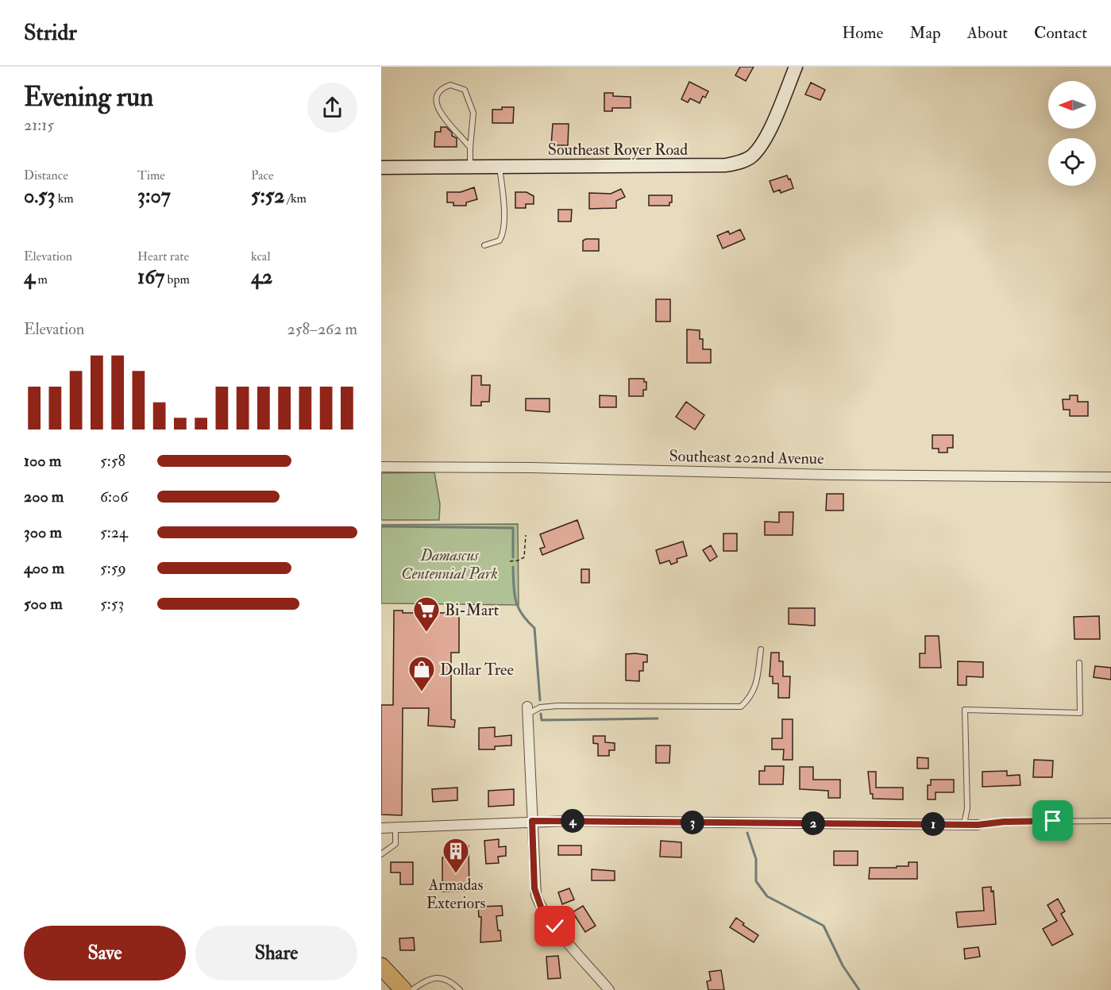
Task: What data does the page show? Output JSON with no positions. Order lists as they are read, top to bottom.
{
  "streets": {
    "street": ["Southeast Royer Road", "Southeast 202nd Avenue"]
  },
  "parks": ["Damascus Centennial Park"],
  "places": {
    "supermarket": ["Bi-Mart"],
    "shop": ["Dollar Tree"],
    "building": ["Armadas Exteriors"]
  },
  "north": "left",
  "page": {
    "header": "Stridr",
    "nav": [
      "Home",
      "Map",
      "About",
      "Contact"
    ],
    "heading": ["Evening run", "21:15"],
    "stats": [
      ["Distance", "0.53 km"],
      ["Time", "3:07"],
      ["Pace", "5:52 /km"],
      ["Elevation", "4 m"],
      ["Heart rate", "167 bpm"],
      ["kcal", "42"]
    ],
    "chart": ["Elevation", "258–262 m"],
    "list": [
      {
        "name": "100 m",
        "note": "5:58"
      },
      {
        "name": "200 m",
        "note": "6:06"
      },
      {
        "name": "300 m",
        "note": "5:24"
      },
      {
        "name": "400 m",
        "note": "5:59"
      },
      {
        "name": "500 m",
        "note": "5:53"
      }
    ],
    "pins": [
      "4",
      "3",
      "2",
      "1"
    ],
    "buttons": ["Save", "Share"]
  }
}
